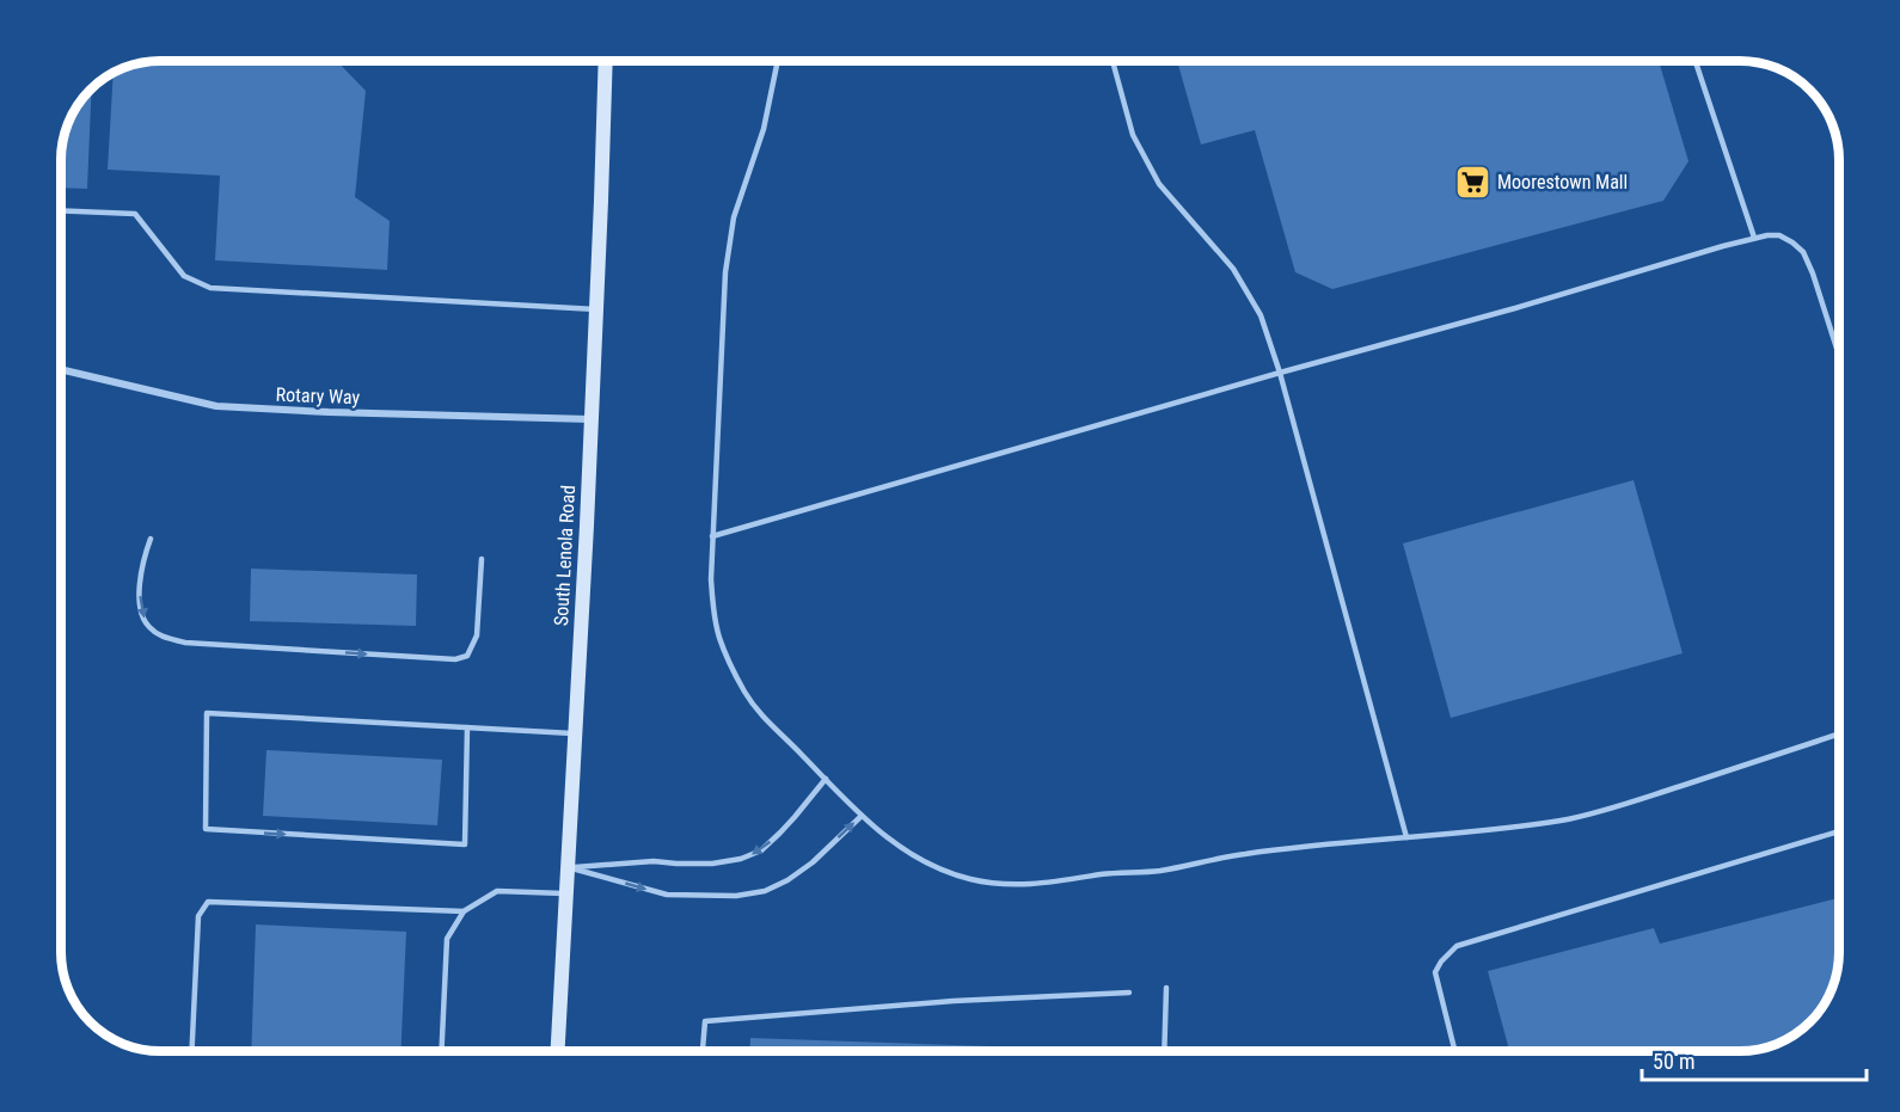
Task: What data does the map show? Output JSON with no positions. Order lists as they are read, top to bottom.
{
  "streets": {
    "street": ["Rotary Way", "South Lenola Road"]
  },
  "crossings": [
    ["Rotary Way", "South Lenola Road"]
  ],
  "places": {
    "supermarket": ["Moorestown Mall"]
  },
  "scale_bar": "50 m"
}
